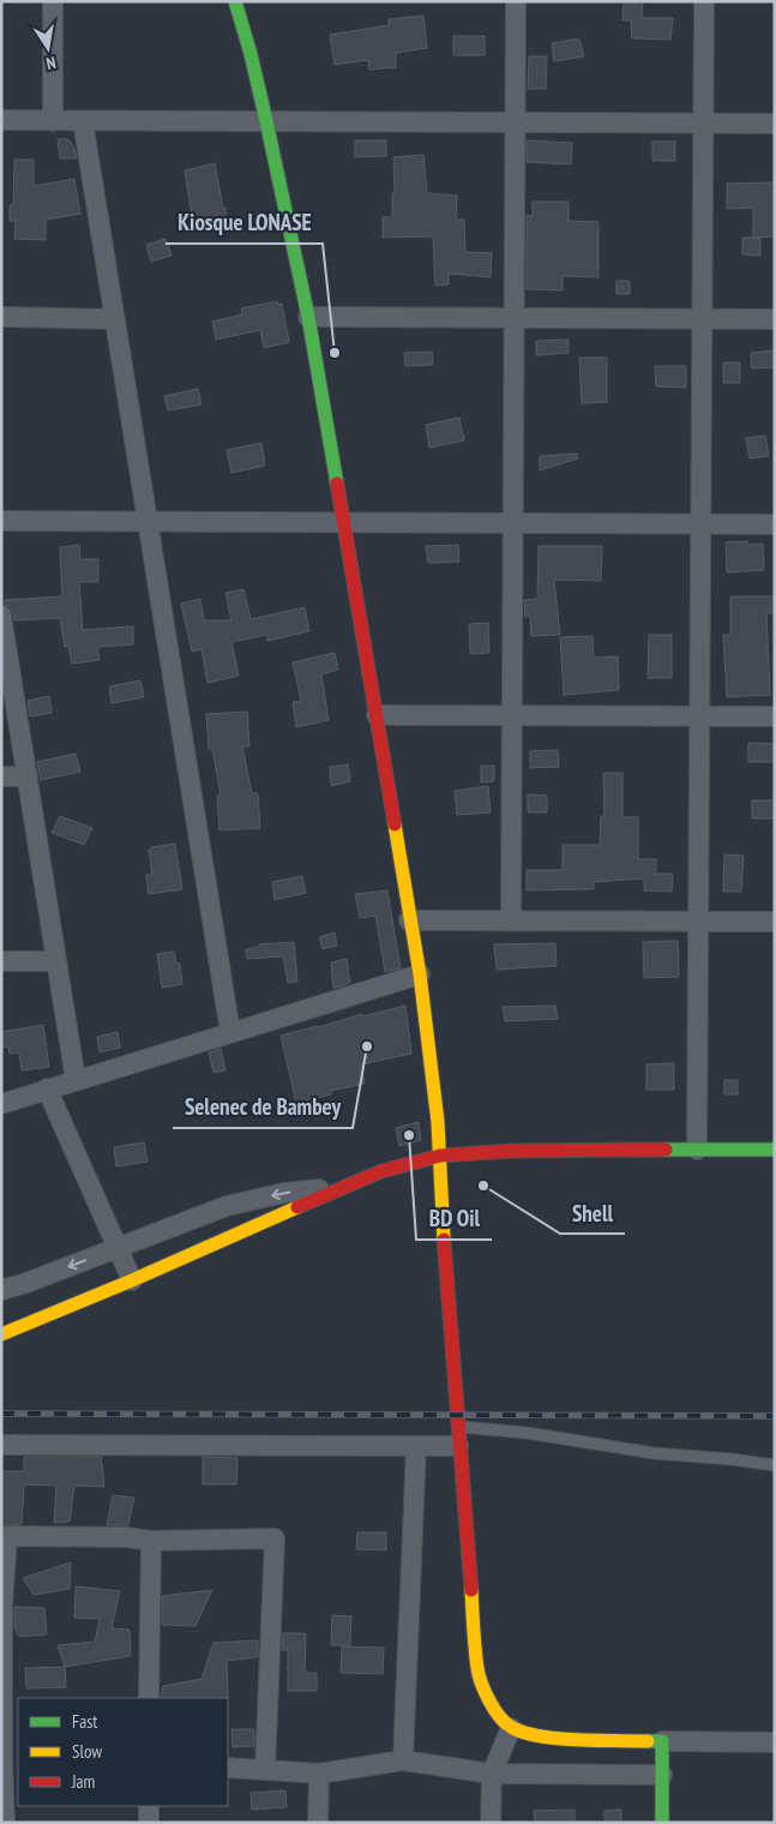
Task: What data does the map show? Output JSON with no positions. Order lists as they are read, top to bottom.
{
  "places": [
    "Kiosque LONASE",
    "Selenec de Bambey",
    "BD Oil",
    "Shell"
  ],
  "legend": ["Fast", "Slow", "Jam"],
  "north": "bottom"
}
